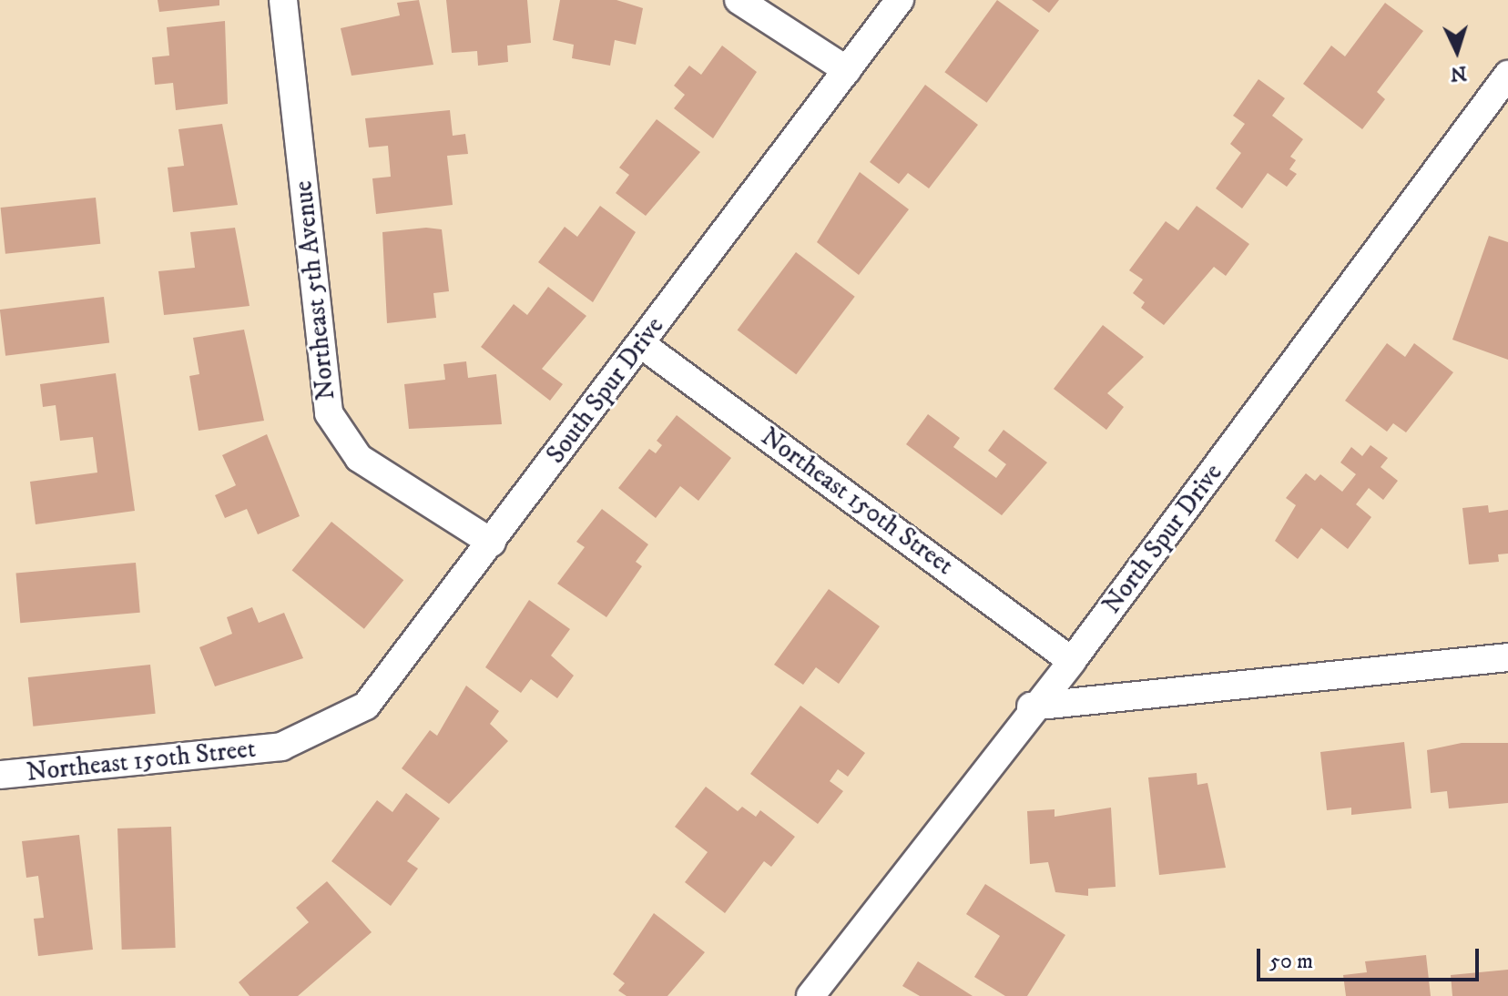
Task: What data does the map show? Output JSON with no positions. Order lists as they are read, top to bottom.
{
  "streets": {
    "street": [
      "Northeast 5th Avenue",
      "South Spur Drive",
      "Northeast 150th Street",
      "North Spur Drive"
    ]
  },
  "crossings": [
    ["Northeast 5th Avenue", "South Spur Drive"],
    ["South Spur Drive", "Northeast 150th Street"],
    ["Northeast 150th Street", "North Spur Drive"]
  ],
  "scale_bar": "50 m",
  "north": "bottom"
}
